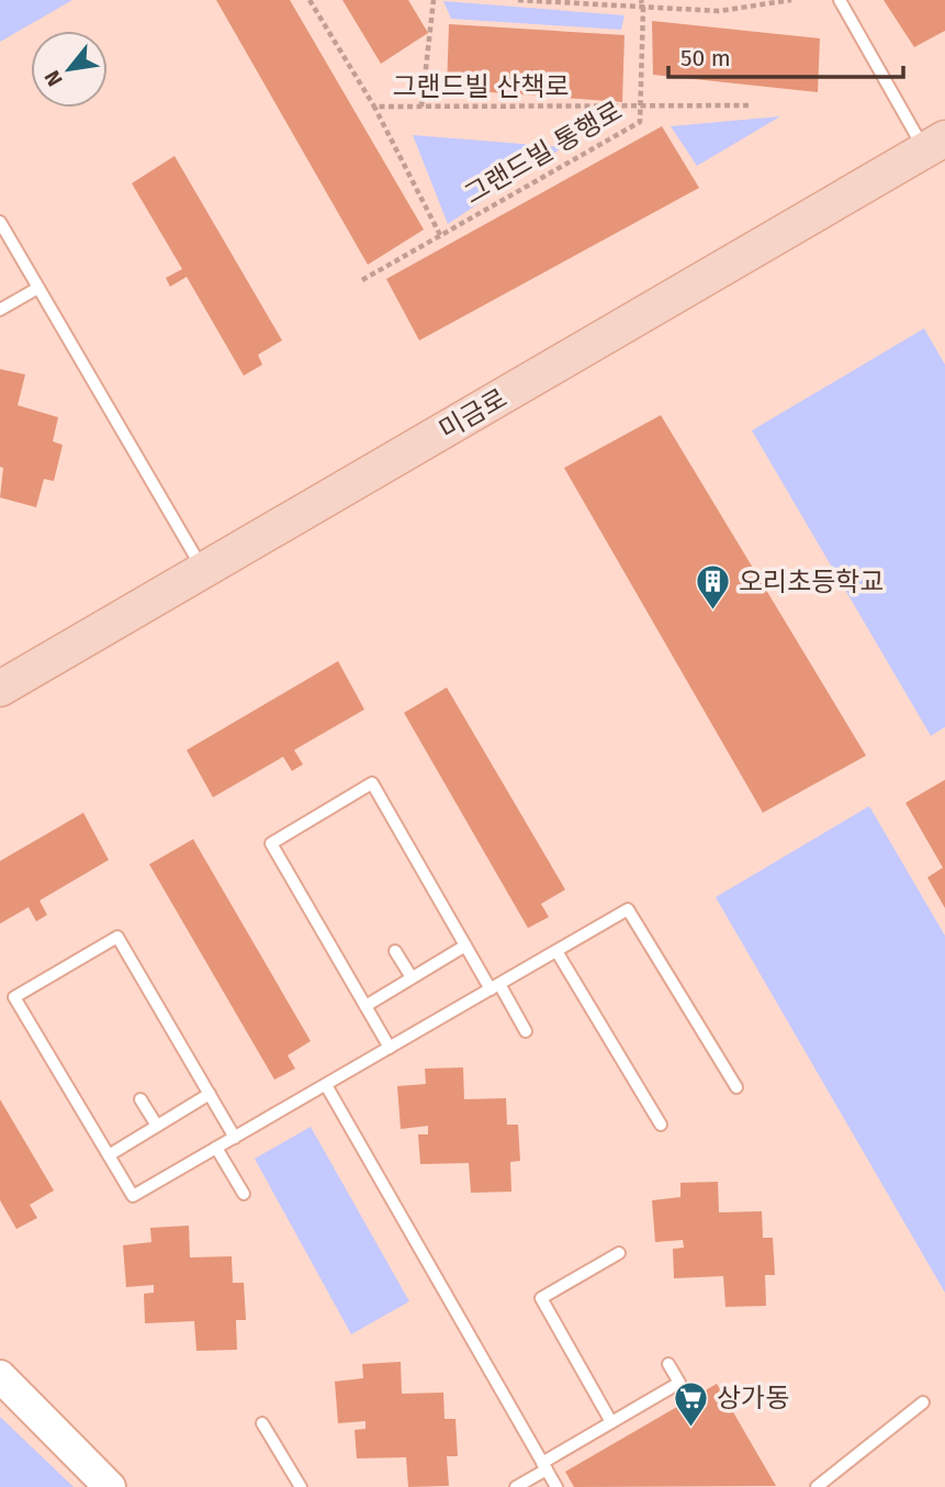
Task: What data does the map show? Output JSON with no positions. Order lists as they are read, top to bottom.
{
  "streets": {
    "main road": ["미금로"],
    "path": ["그랜드빌 산책로", "그랜드빌 통행로"]
  },
  "crossings": [
    ["그랜드빌 산책로", "그랜드빌 통행로"]
  ],
  "places": {
    "building": ["오리초등학교"],
    "supermarket": ["상가동"]
  },
  "scale_bar": "50 m",
  "north": "bottom left"
}
